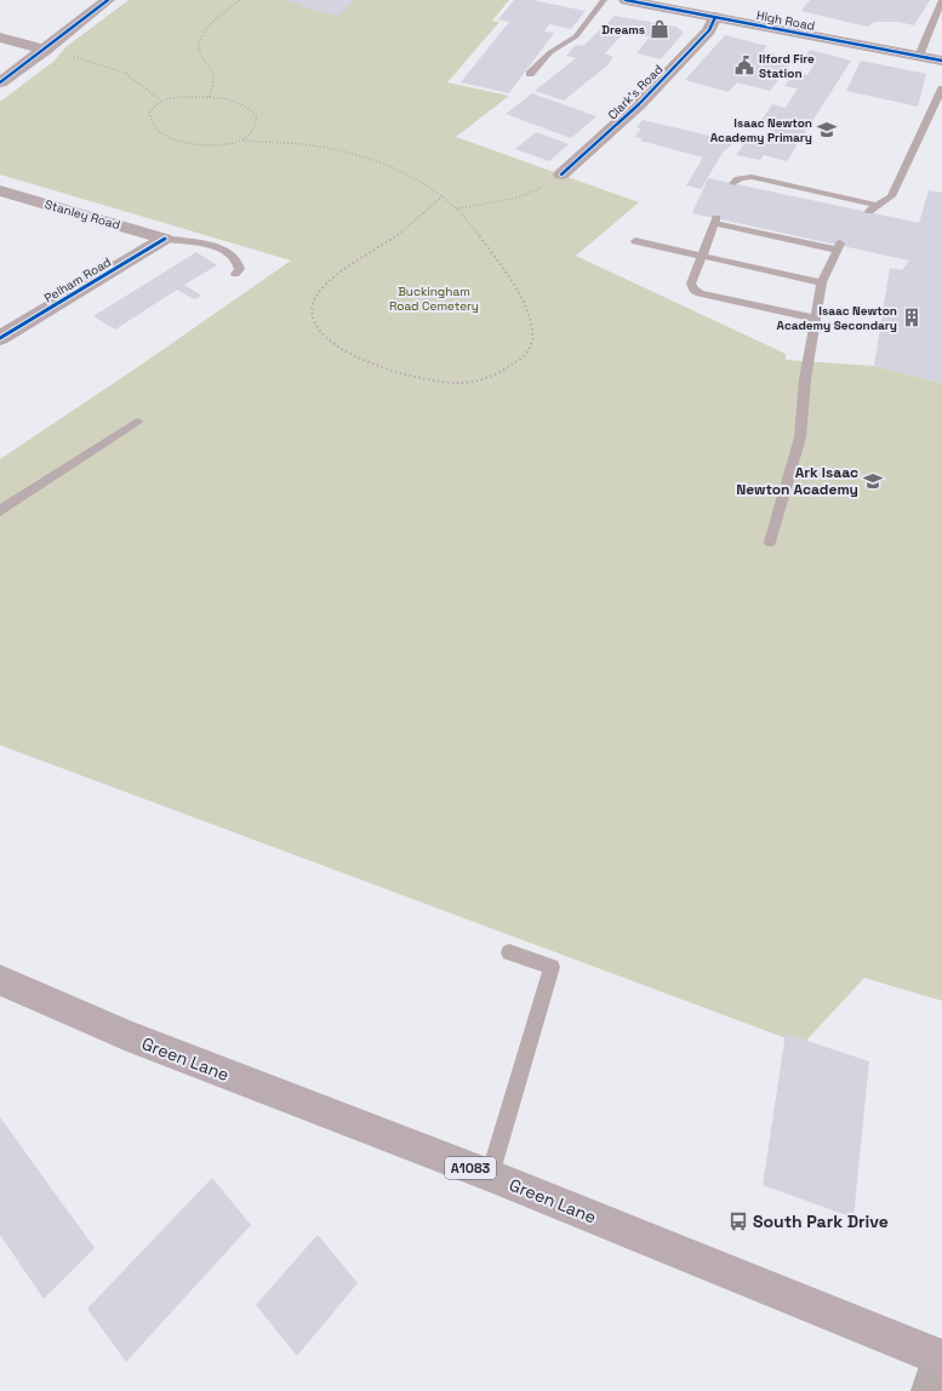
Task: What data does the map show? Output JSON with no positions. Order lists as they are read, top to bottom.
{
  "streets": {
    "main road": ["High Road", "Green Lane", "A1083"],
    "street": ["Clark's Road", "Stanley Road", "Pelham Road"]
  },
  "crossings": [
    ["High Road", "Clark's Road"],
    ["Stanley Road", "Pelham Road"]
  ],
  "parks": ["Buckingham Road Cemetery"],
  "places": {
    "shop": ["Dreams"],
    "public building": ["Ilford Fire Station"],
    "school or university": ["Isaac Newton Academy Primary", "Ark Isaac Newton Academy"],
    "building": ["Isaac Newton Academy Secondary"],
    "bus stop": ["South Park Drive"]
  }
}
